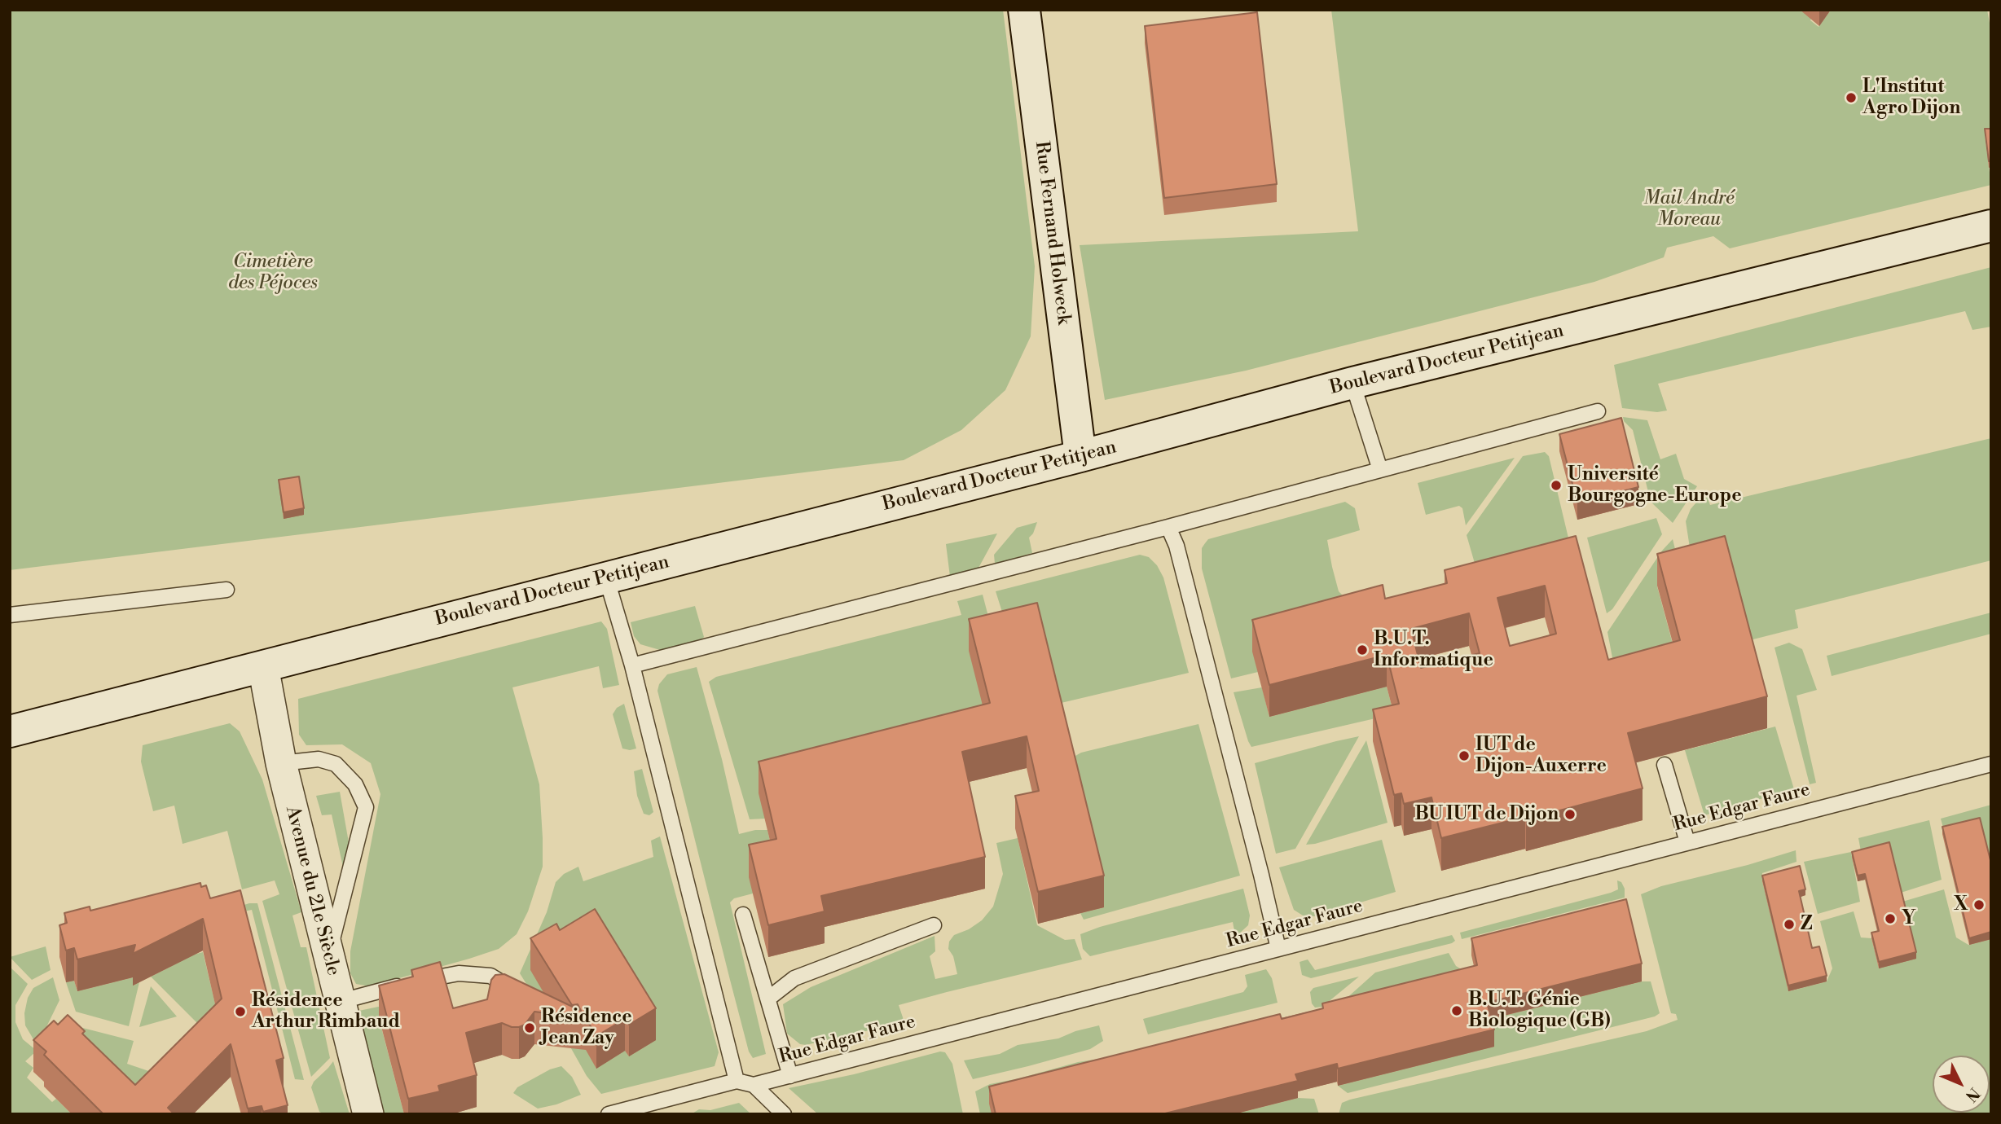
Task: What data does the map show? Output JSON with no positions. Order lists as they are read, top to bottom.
{
  "streets": {
    "main road": ["Rue Fernand Holweck", "Boulevard Docteur Petitjean"],
    "street": ["Avenue du 21e Siècle"],
    "lane": ["Rue Edgar Faure"]
  },
  "crossings": [
    ["Rue Fernand Holweck", "Boulevard Docteur Petitjean"],
    ["Boulevard Docteur Petitjean", "Avenue du 21e Siècle"]
  ],
  "parks": ["Mail André Moreau", "Cimetière des Péjoces"],
  "places": [
    "L'Institut Agro Dijon",
    "Université Bourgogne-Europe",
    "B.U.T. Informatique",
    "IUT de Dijon-Auxerre",
    "BU IUT de Dijon",
    "X",
    "Y",
    "Z",
    "B.U.T. Génie Biologique (GB)",
    "Résidence Arthur Rimbaud",
    "Résidence Jean Zay"
  ],
  "north": "bottom right"
}
